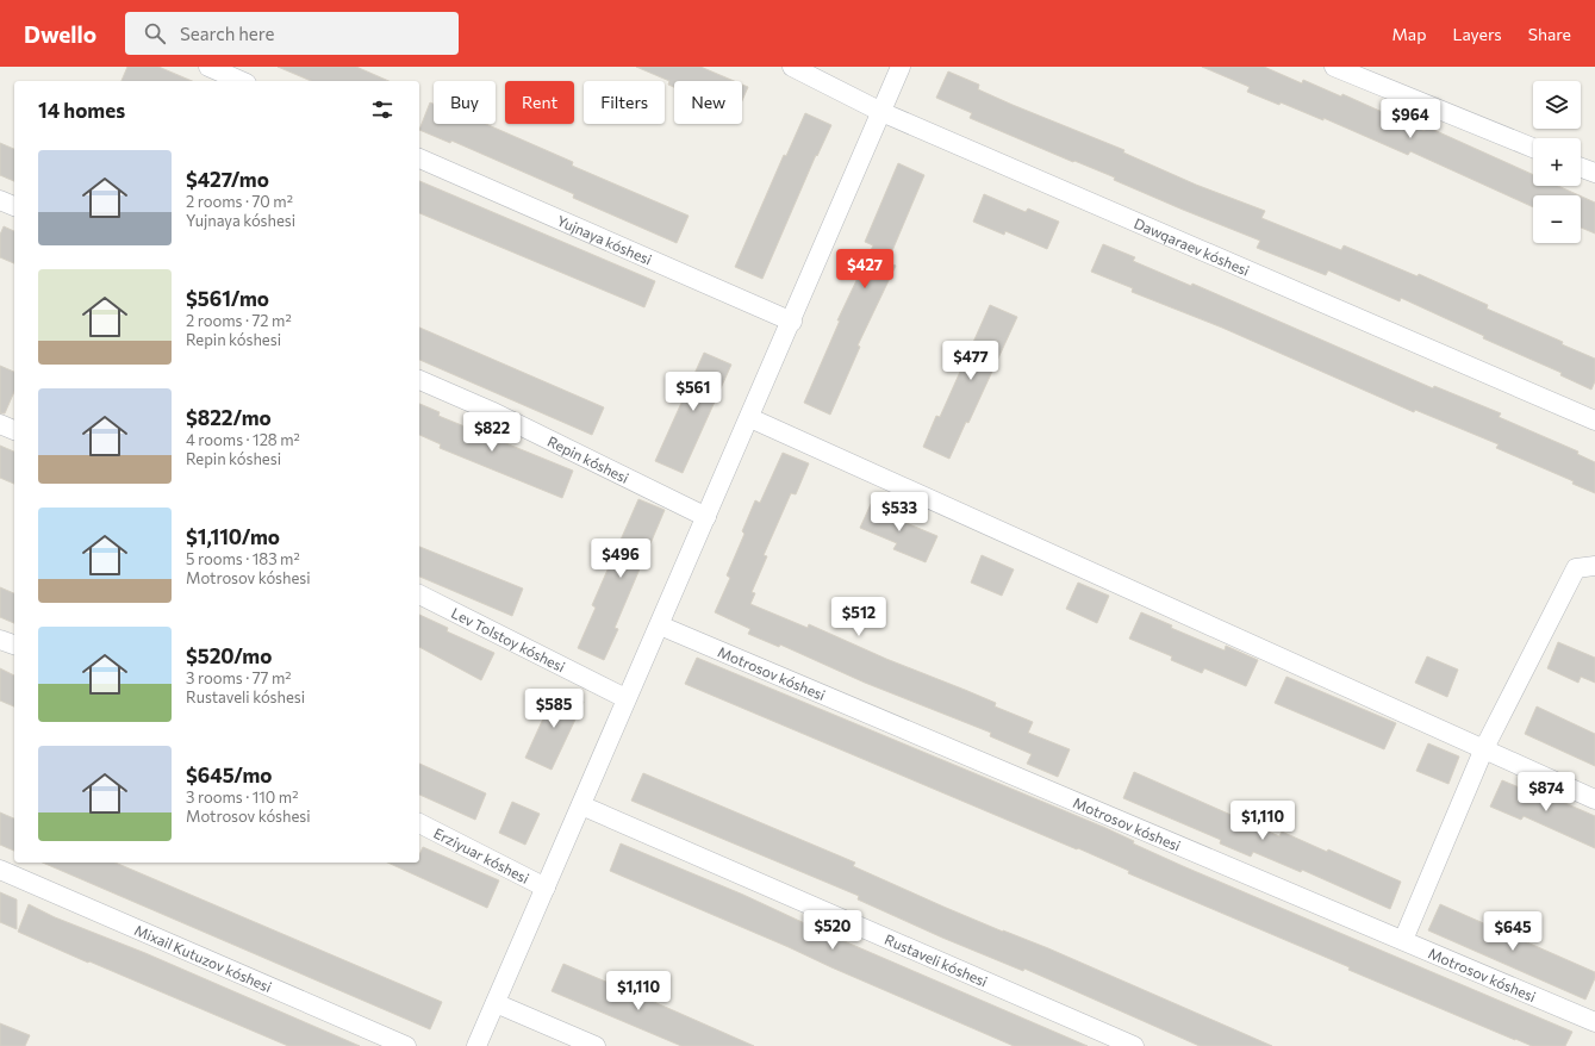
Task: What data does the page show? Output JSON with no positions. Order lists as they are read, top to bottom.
{
  "streets": {
    "street": [
      "Yujnaya kóshesi",
      "Dawqaraev kóshesi",
      "Repin kóshesi",
      "Lev Tolstoy kóshesi",
      "Motrosov kóshesi",
      "Erziyuar kóshesi",
      "Mixail Kutuzov kóshesi",
      "Rustaveli kóshesi"
    ]
  },
  "page": {
    "header": "Dwello",
    "search": "Search here",
    "nav": ["Map", "Layers", "Share"],
    "map_buttons": ["+", "−"],
    "chip": [
      "Buy",
      "Rent",
      "Filters",
      "New"
    ],
    "heading": "14 homes",
    "price": [
      "$964",
      "$427",
      "$477",
      "$561",
      "$822",
      "$533",
      "$496",
      "$512",
      "$585",
      "$874",
      "$1,110",
      "$520",
      "$645",
      "$1,110"
    ],
    "list": [
      {
        "name": "$427/mo",
        "note": "2 rooms · 70 m² · Yujnaya kóshesi"
      },
      {
        "name": "$561/mo",
        "note": "2 rooms · 72 m² · Repin kóshesi"
      },
      {
        "name": "$822/mo",
        "note": "4 rooms · 128 m² · Repin kóshesi"
      },
      {
        "name": "$1,110/mo",
        "note": "5 rooms · 183 m² · Motrosov kóshesi"
      },
      {
        "name": "$520/mo",
        "note": "3 rooms · 77 m² · Rustaveli kóshesi"
      },
      {
        "name": "$645/mo",
        "note": "3 rooms · 110 m² · Motrosov kóshesi"
      }
    ]
  }
}
